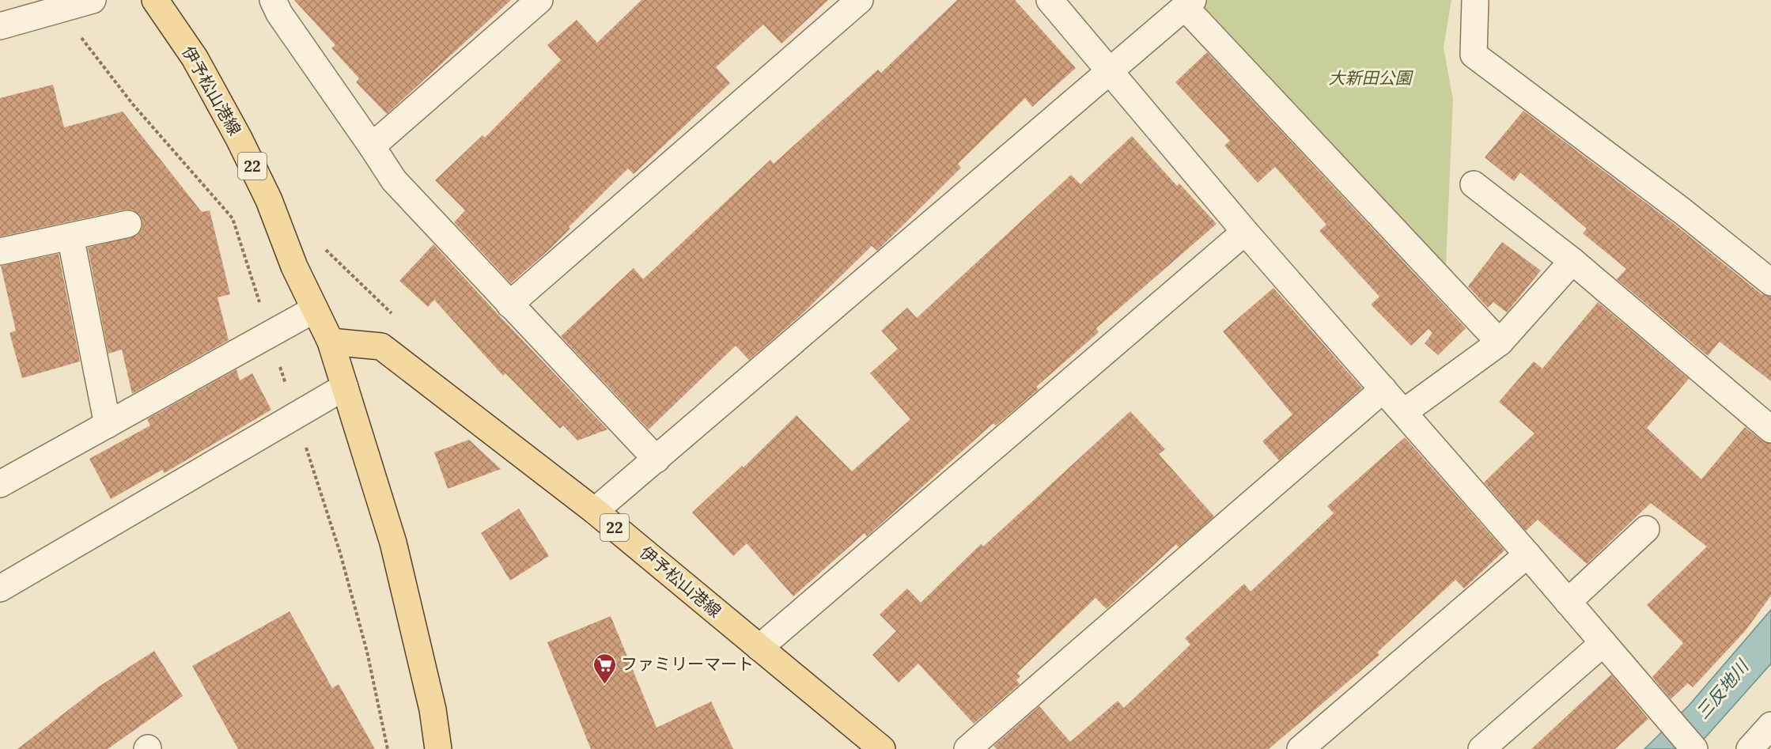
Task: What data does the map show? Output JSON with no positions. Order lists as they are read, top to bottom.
{
  "streets": {
    "main road": ["伊予松山港線", "22"]
  },
  "water": ["三反地川"],
  "parks": ["大新田公園"],
  "places": {
    "supermarket": ["ファミリーマート"]
  }
}
